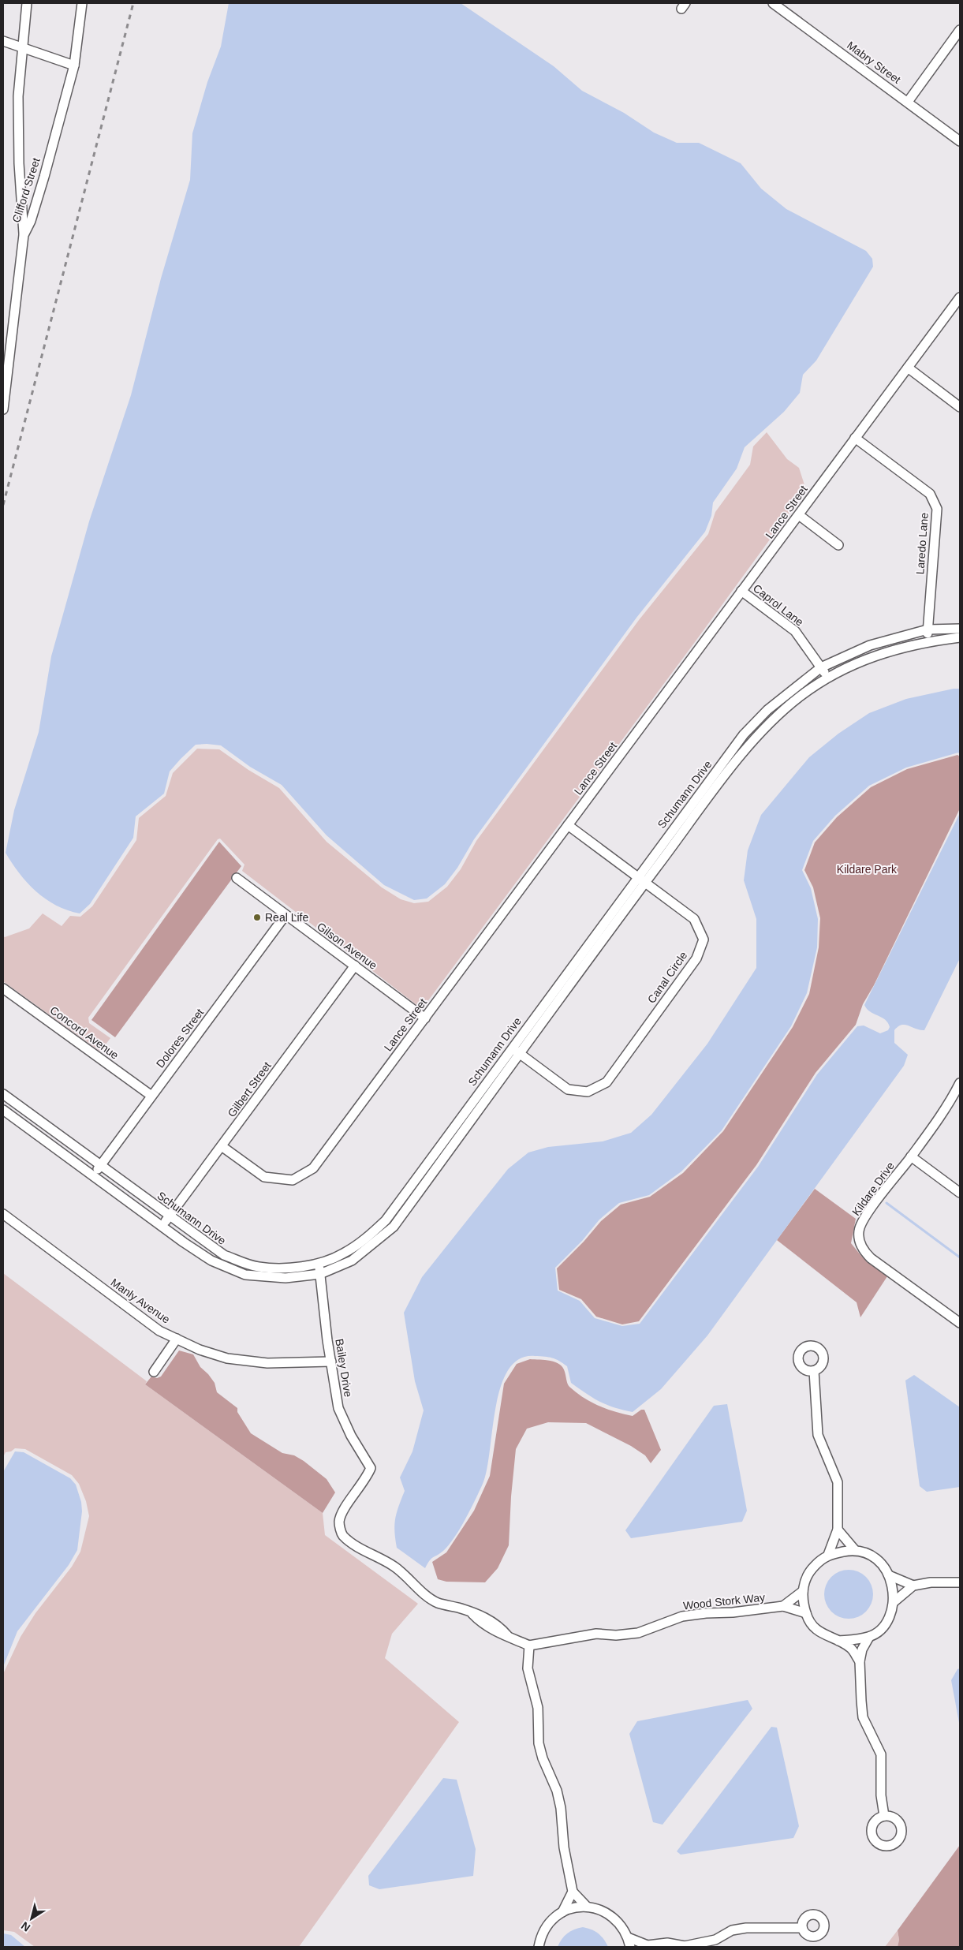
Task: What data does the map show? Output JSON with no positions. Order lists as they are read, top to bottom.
{
  "streets": {
    "street": [
      "Mabry Street",
      "Clifford Street",
      "Lance Street",
      "Laredo Lane",
      "Caprol Lane",
      "Schumann Drive",
      "Gilson Avenue",
      "Canal Circle",
      "Concord Avenue",
      "Dolores Street",
      "Gilbert Street",
      "Kildare Drive",
      "Manly Avenue",
      "Bailey Drive",
      "Wood Stork Way"
    ]
  },
  "crossings": [
    ["Lance Street", "Laredo Lane"],
    ["Lance Street", "Caprol Lane"],
    ["Lance Street", "Gilson Avenue"],
    ["Lance Street", "Canal Circle"],
    ["Lance Street", "Gilbert Street"],
    ["Laredo Lane", "Schumann Drive"],
    ["Caprol Lane", "Schumann Drive"],
    ["Schumann Drive", "Canal Circle"],
    ["Schumann Drive", "Dolores Street"],
    ["Schumann Drive", "Gilbert Street"],
    ["Schumann Drive", "Bailey Drive"],
    ["Gilson Avenue", "Dolores Street"],
    ["Gilson Avenue", "Gilbert Street"],
    ["Concord Avenue", "Dolores Street"],
    ["Manly Avenue", "Bailey Drive"],
    ["Bailey Drive", "Wood Stork Way"]
  ],
  "parks": ["Kildare Park"],
  "places": ["Real Life"],
  "north": "bottom left"
}
